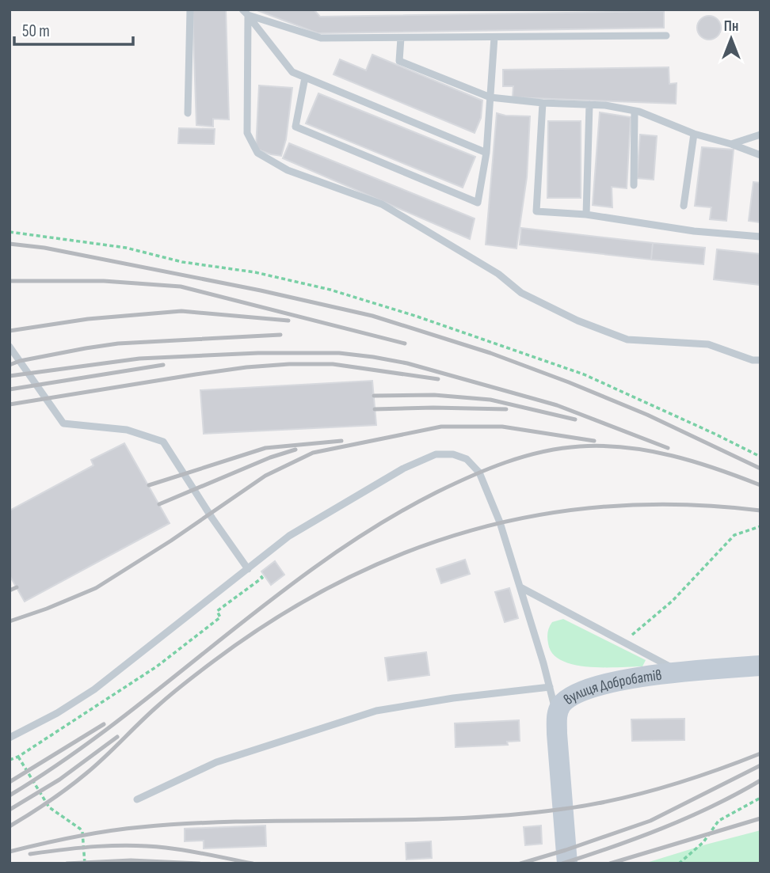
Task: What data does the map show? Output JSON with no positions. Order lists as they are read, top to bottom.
{
  "streets": {
    "street": ["вулиця Добробатів"]
  },
  "scale_bar": "50 m",
  "north": "top"
}
